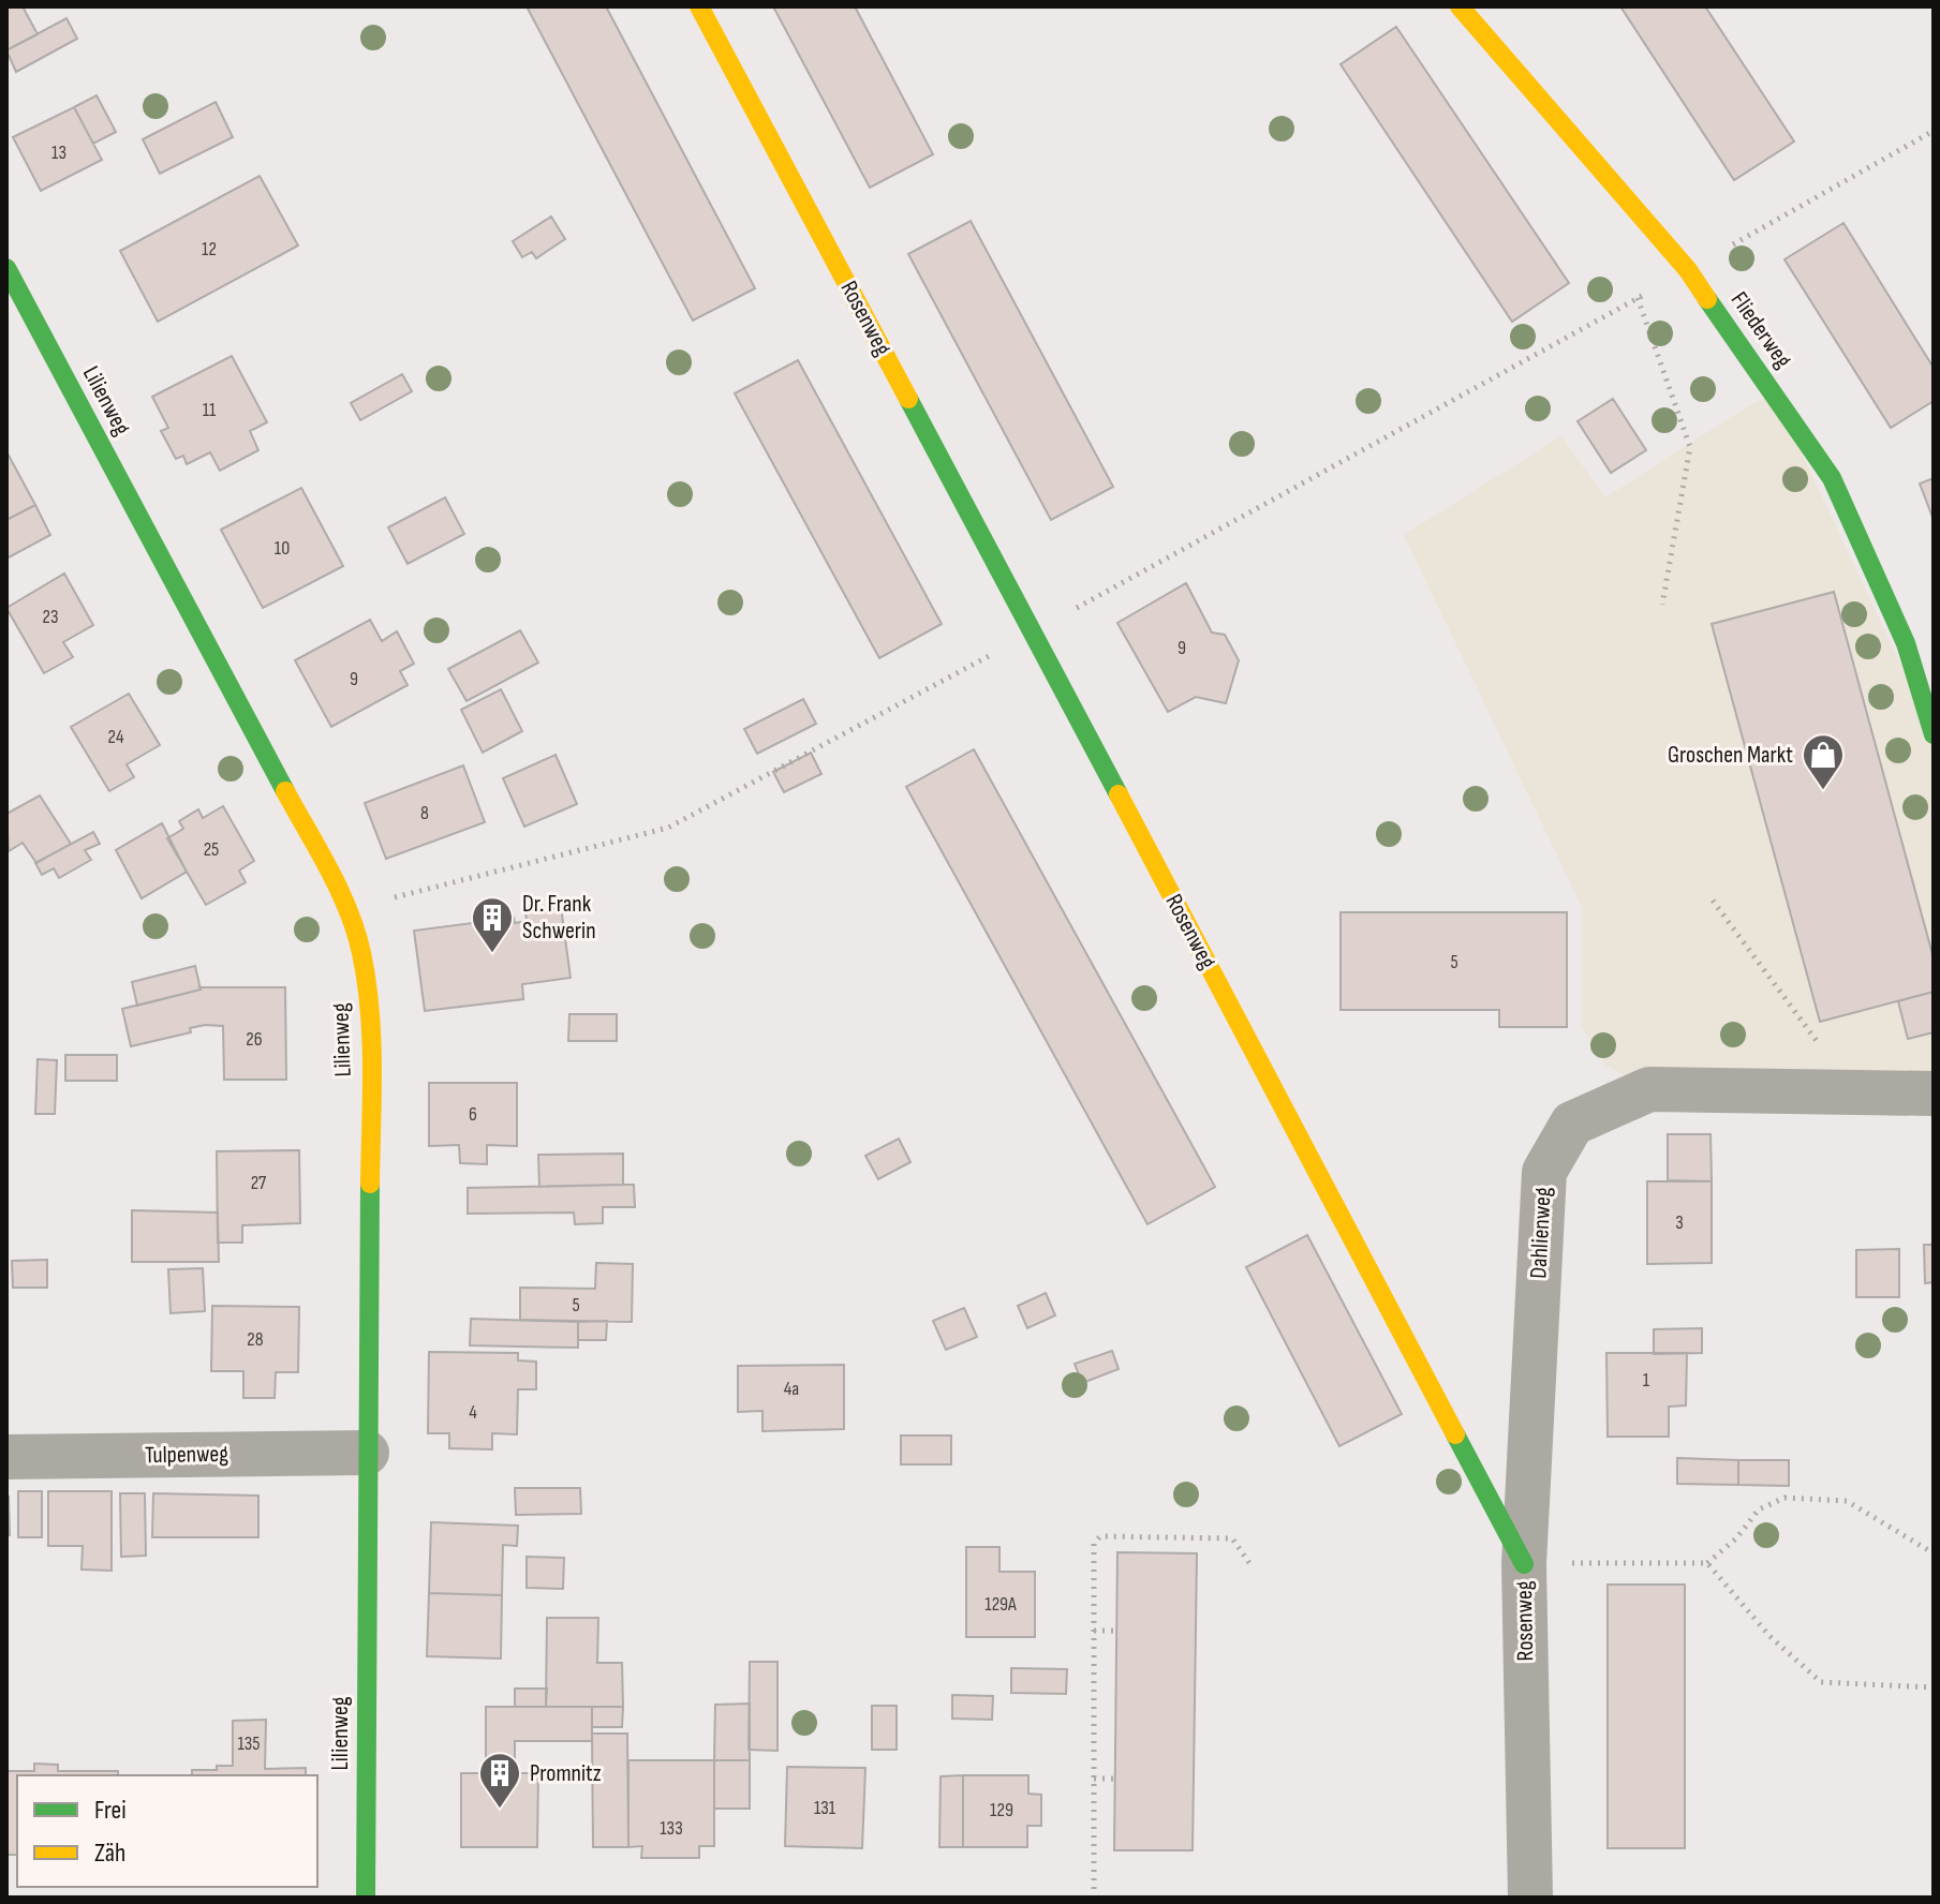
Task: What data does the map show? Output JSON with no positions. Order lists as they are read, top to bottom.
{
  "streets": {
    "street": [
      "Rosenweg",
      "Fliederweg",
      "Lilienweg",
      "Dahlienweg",
      "Tulpenweg"
    ]
  },
  "crossings": [
    ["Rosenweg", "Dahlienweg"],
    ["Lilienweg", "Tulpenweg"]
  ],
  "places": {
    "shop": ["Groschen Markt"],
    "building": ["Dr. Frank Schwerin", "Promnitz"]
  },
  "house_numbers": [
    "13",
    "12",
    "11",
    "10",
    "23",
    "9",
    "9",
    "24",
    "8",
    "25",
    "5",
    "26",
    "6",
    "27",
    "3",
    "5",
    "28",
    "1",
    "4a",
    "4",
    "129A",
    "135",
    "131",
    "129",
    "133"
  ],
  "legend": ["Frei", "Zäh"]
}
